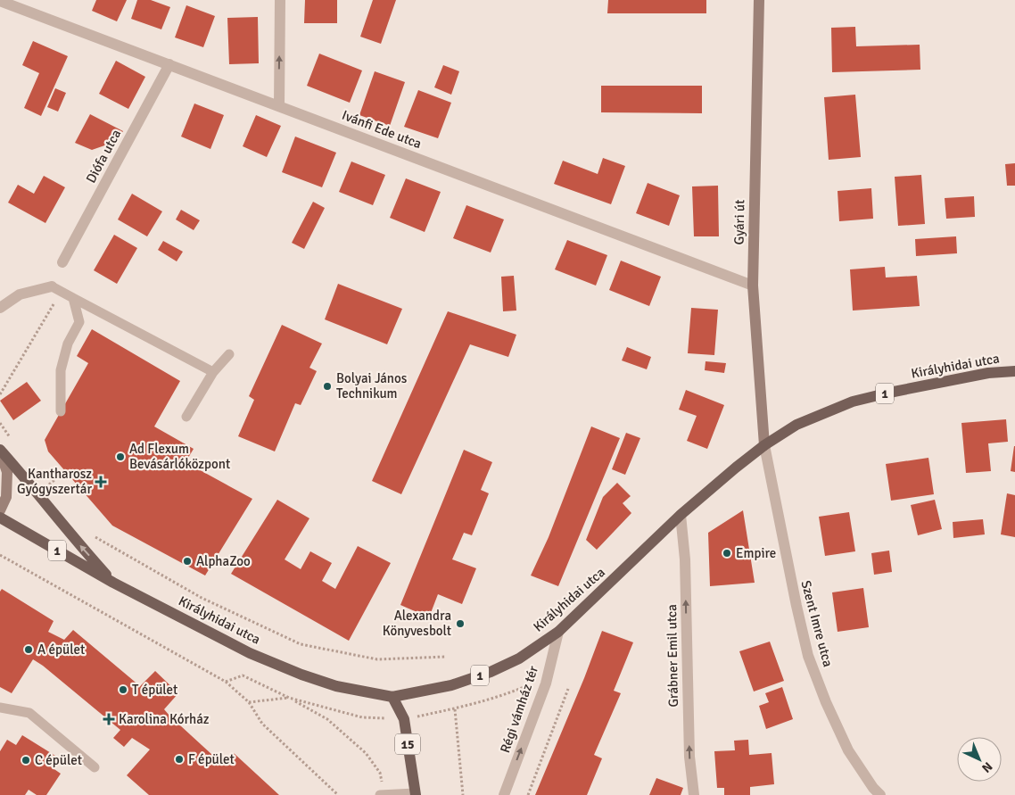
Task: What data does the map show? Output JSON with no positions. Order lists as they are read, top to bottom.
{
  "streets": {
    "main road": ["Királyhidai utca", "1", "15"],
    "street": [
      "Ivánfi Ede utca",
      "Diófa utca",
      "Gyári út",
      "Szent Imre utca",
      "Grábner Emil utca",
      "Régi vámház tér"
    ]
  },
  "crossings": [
    ["Ivánfi Ede utca", "Diófa utca"],
    ["Ivánfi Ede utca", "Gyári út"],
    ["Gyári út", "Királyhidai utca"],
    ["Gyári út", "Szent Imre utca"],
    ["Királyhidai utca", "1"],
    ["Királyhidai utca", "Szent Imre utca"],
    ["Királyhidai utca", "Grábner Emil utca"],
    ["Királyhidai utca", "Régi vámház tér"],
    ["Királyhidai utca", "15"]
  ],
  "one_way": ["Grábner Emil utca", "Régi vámház tér"],
  "places": {
    "other": [
      "Bolyai János Technikum",
      "Ad Flexum Bevásárlóközpont",
      "Empire",
      "AlphaZoo",
      "Alexandra Könyvesbolt",
      "A épület",
      "T épület",
      "F épület",
      "C épület"
    ],
    "health": ["Kantharosz Gyógyszertár", "Karolina Kórház"]
  },
  "north": "bottom right"
}
